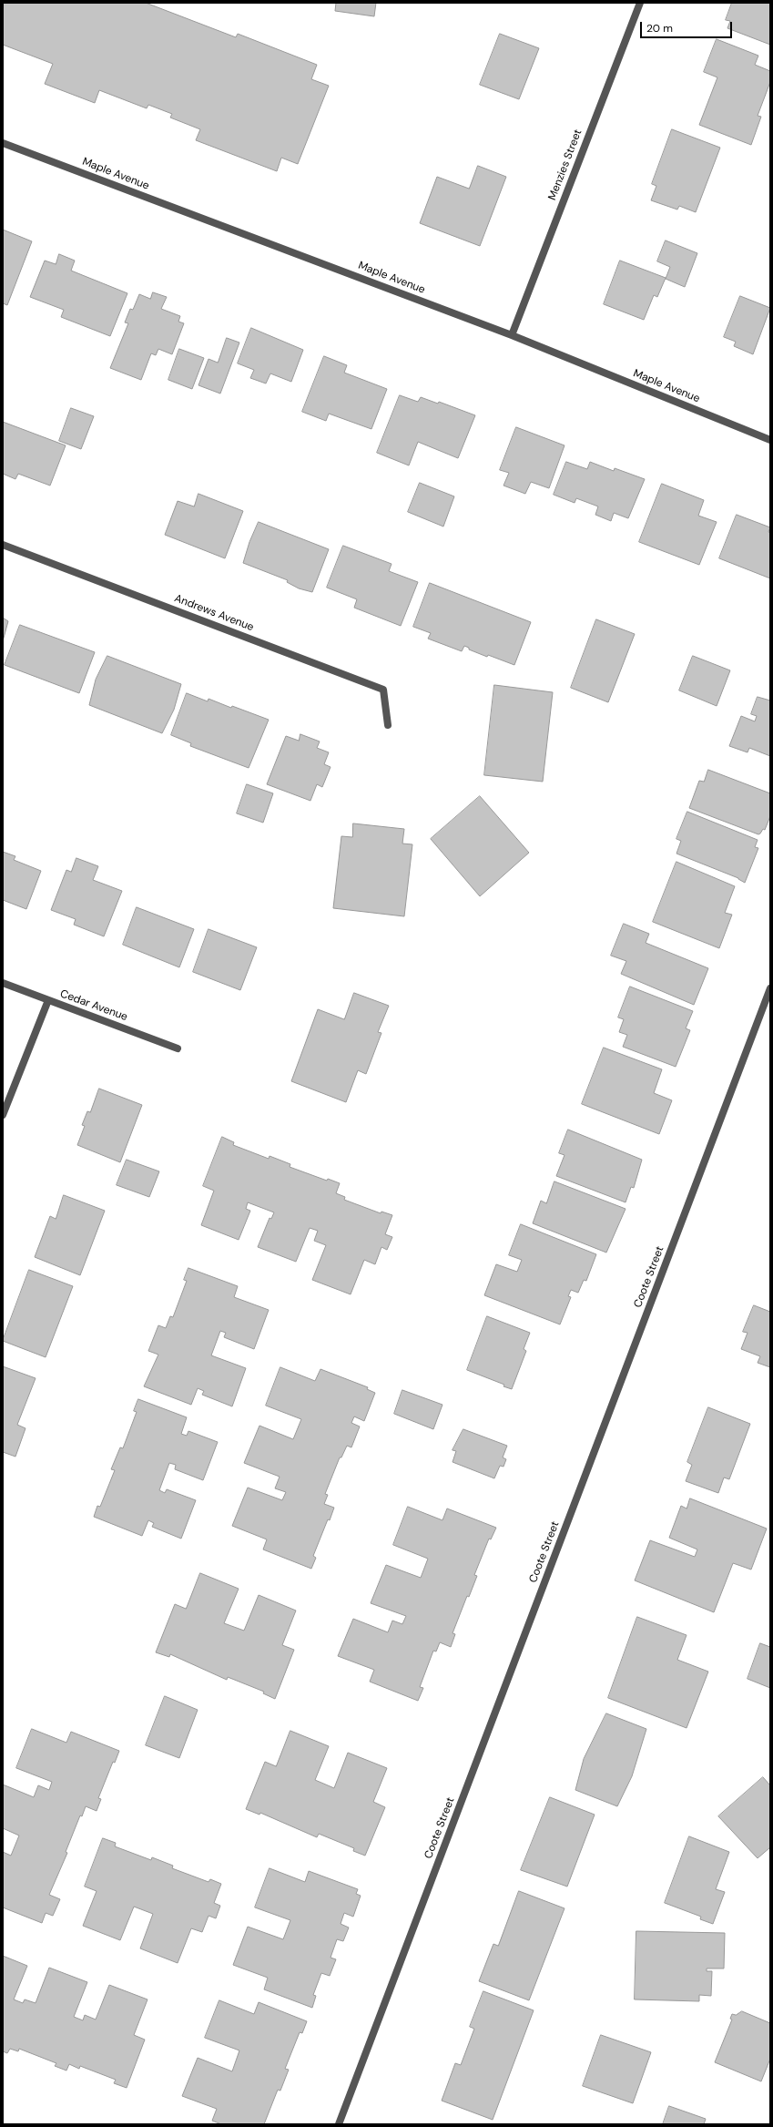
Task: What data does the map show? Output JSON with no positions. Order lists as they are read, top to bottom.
{
  "streets": {
    "street": [
      "Menzies Street",
      "Maple Avenue",
      "Andrews Avenue",
      "Cedar Avenue",
      "Coote Street"
    ]
  },
  "crossings": [
    ["Menzies Street", "Maple Avenue"]
  ],
  "scale_bar": "20 m"
}
